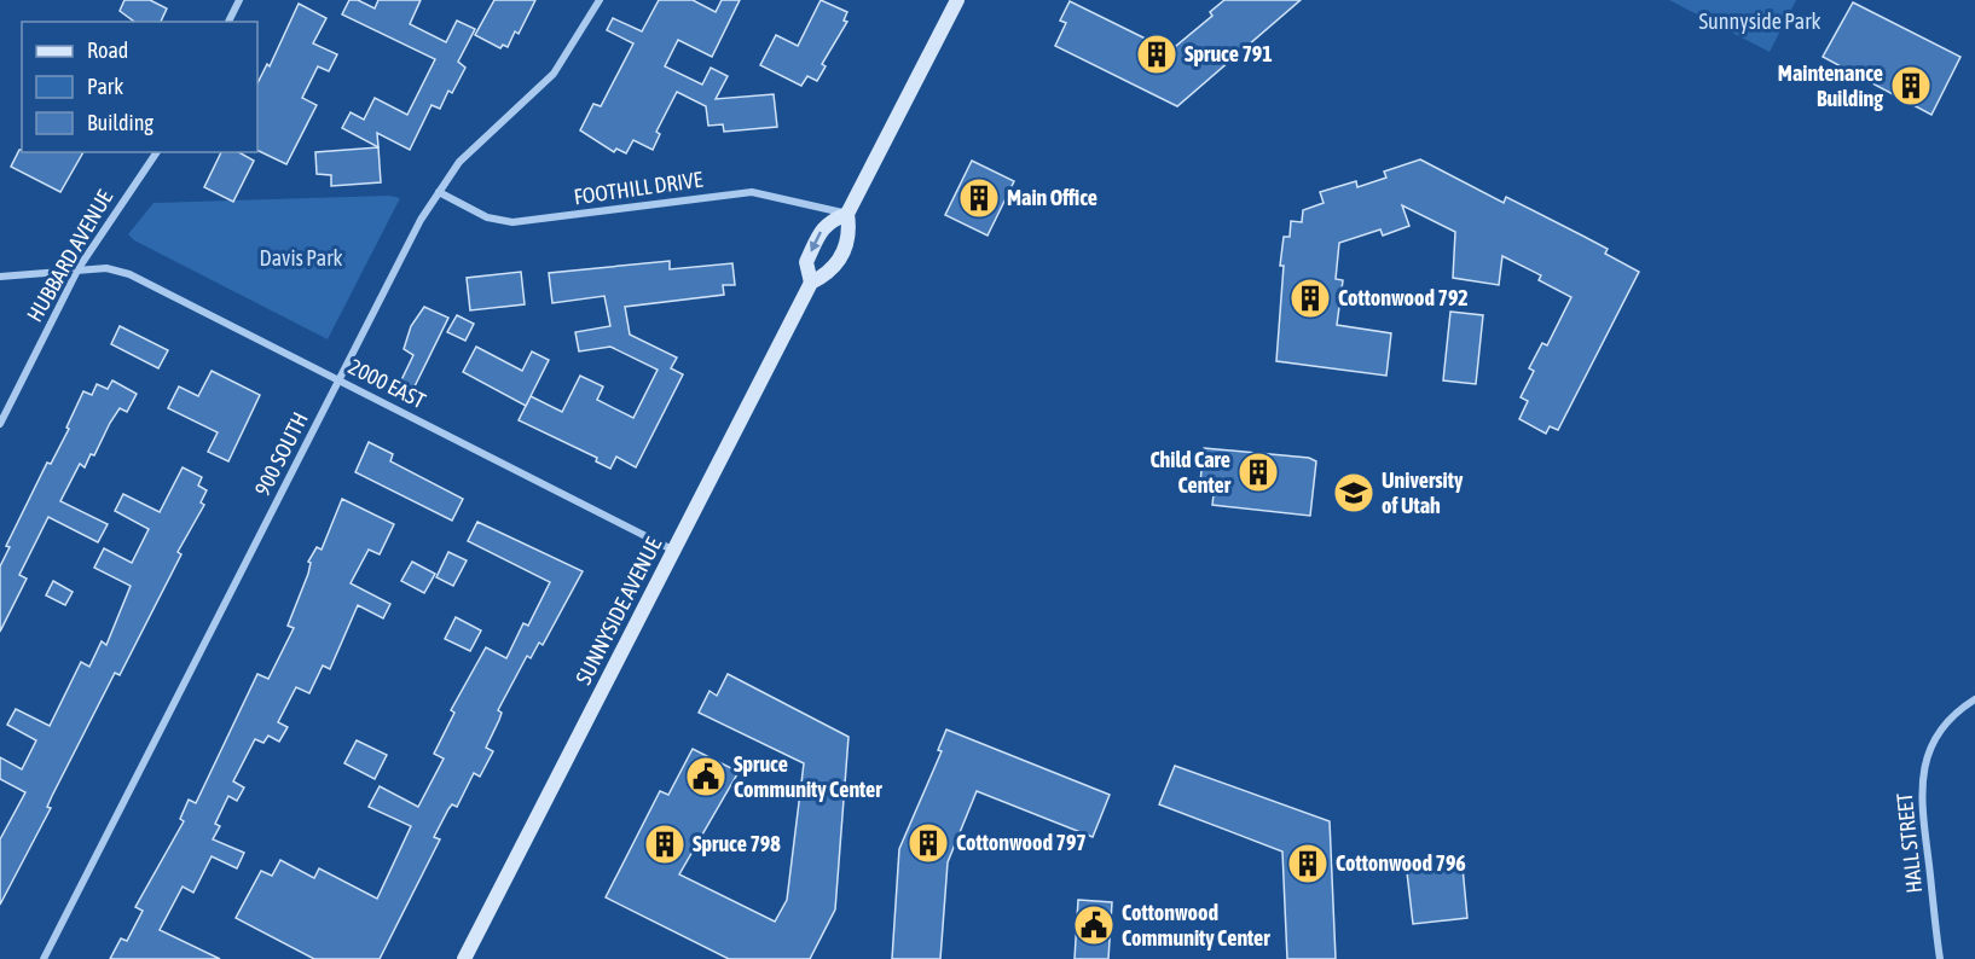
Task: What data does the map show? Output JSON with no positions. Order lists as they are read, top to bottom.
{
  "streets": {
    "main road": ["SUNNYSIDE AVENUE"],
    "street": [
      "FOOTHILL DRIVE",
      "HUBBARD AVENUE",
      "2000 EAST",
      "900 SOUTH",
      "HALL STREET"
    ]
  },
  "crossings": [
    ["FOOTHILL DRIVE", "900 SOUTH"],
    ["FOOTHILL DRIVE", "SUNNYSIDE AVENUE"],
    ["HUBBARD AVENUE", "2000 EAST"],
    ["2000 EAST", "900 SOUTH"],
    ["2000 EAST", "SUNNYSIDE AVENUE"]
  ],
  "parks": ["Sunnyside Park", "Davis Park"],
  "places": {
    "building": [
      "Spruce 791",
      "Maintenance Building",
      "Main Office",
      "Cottonwood 792",
      "Child Care Center",
      "Cottonwood 797",
      "Spruce 798",
      "Cottonwood 796"
    ],
    "school or university": ["University of Utah"],
    "public building": ["Spruce Community Center", "Cottonwood Community Center"]
  },
  "legend": ["Road", "Park", "Building"]
}
